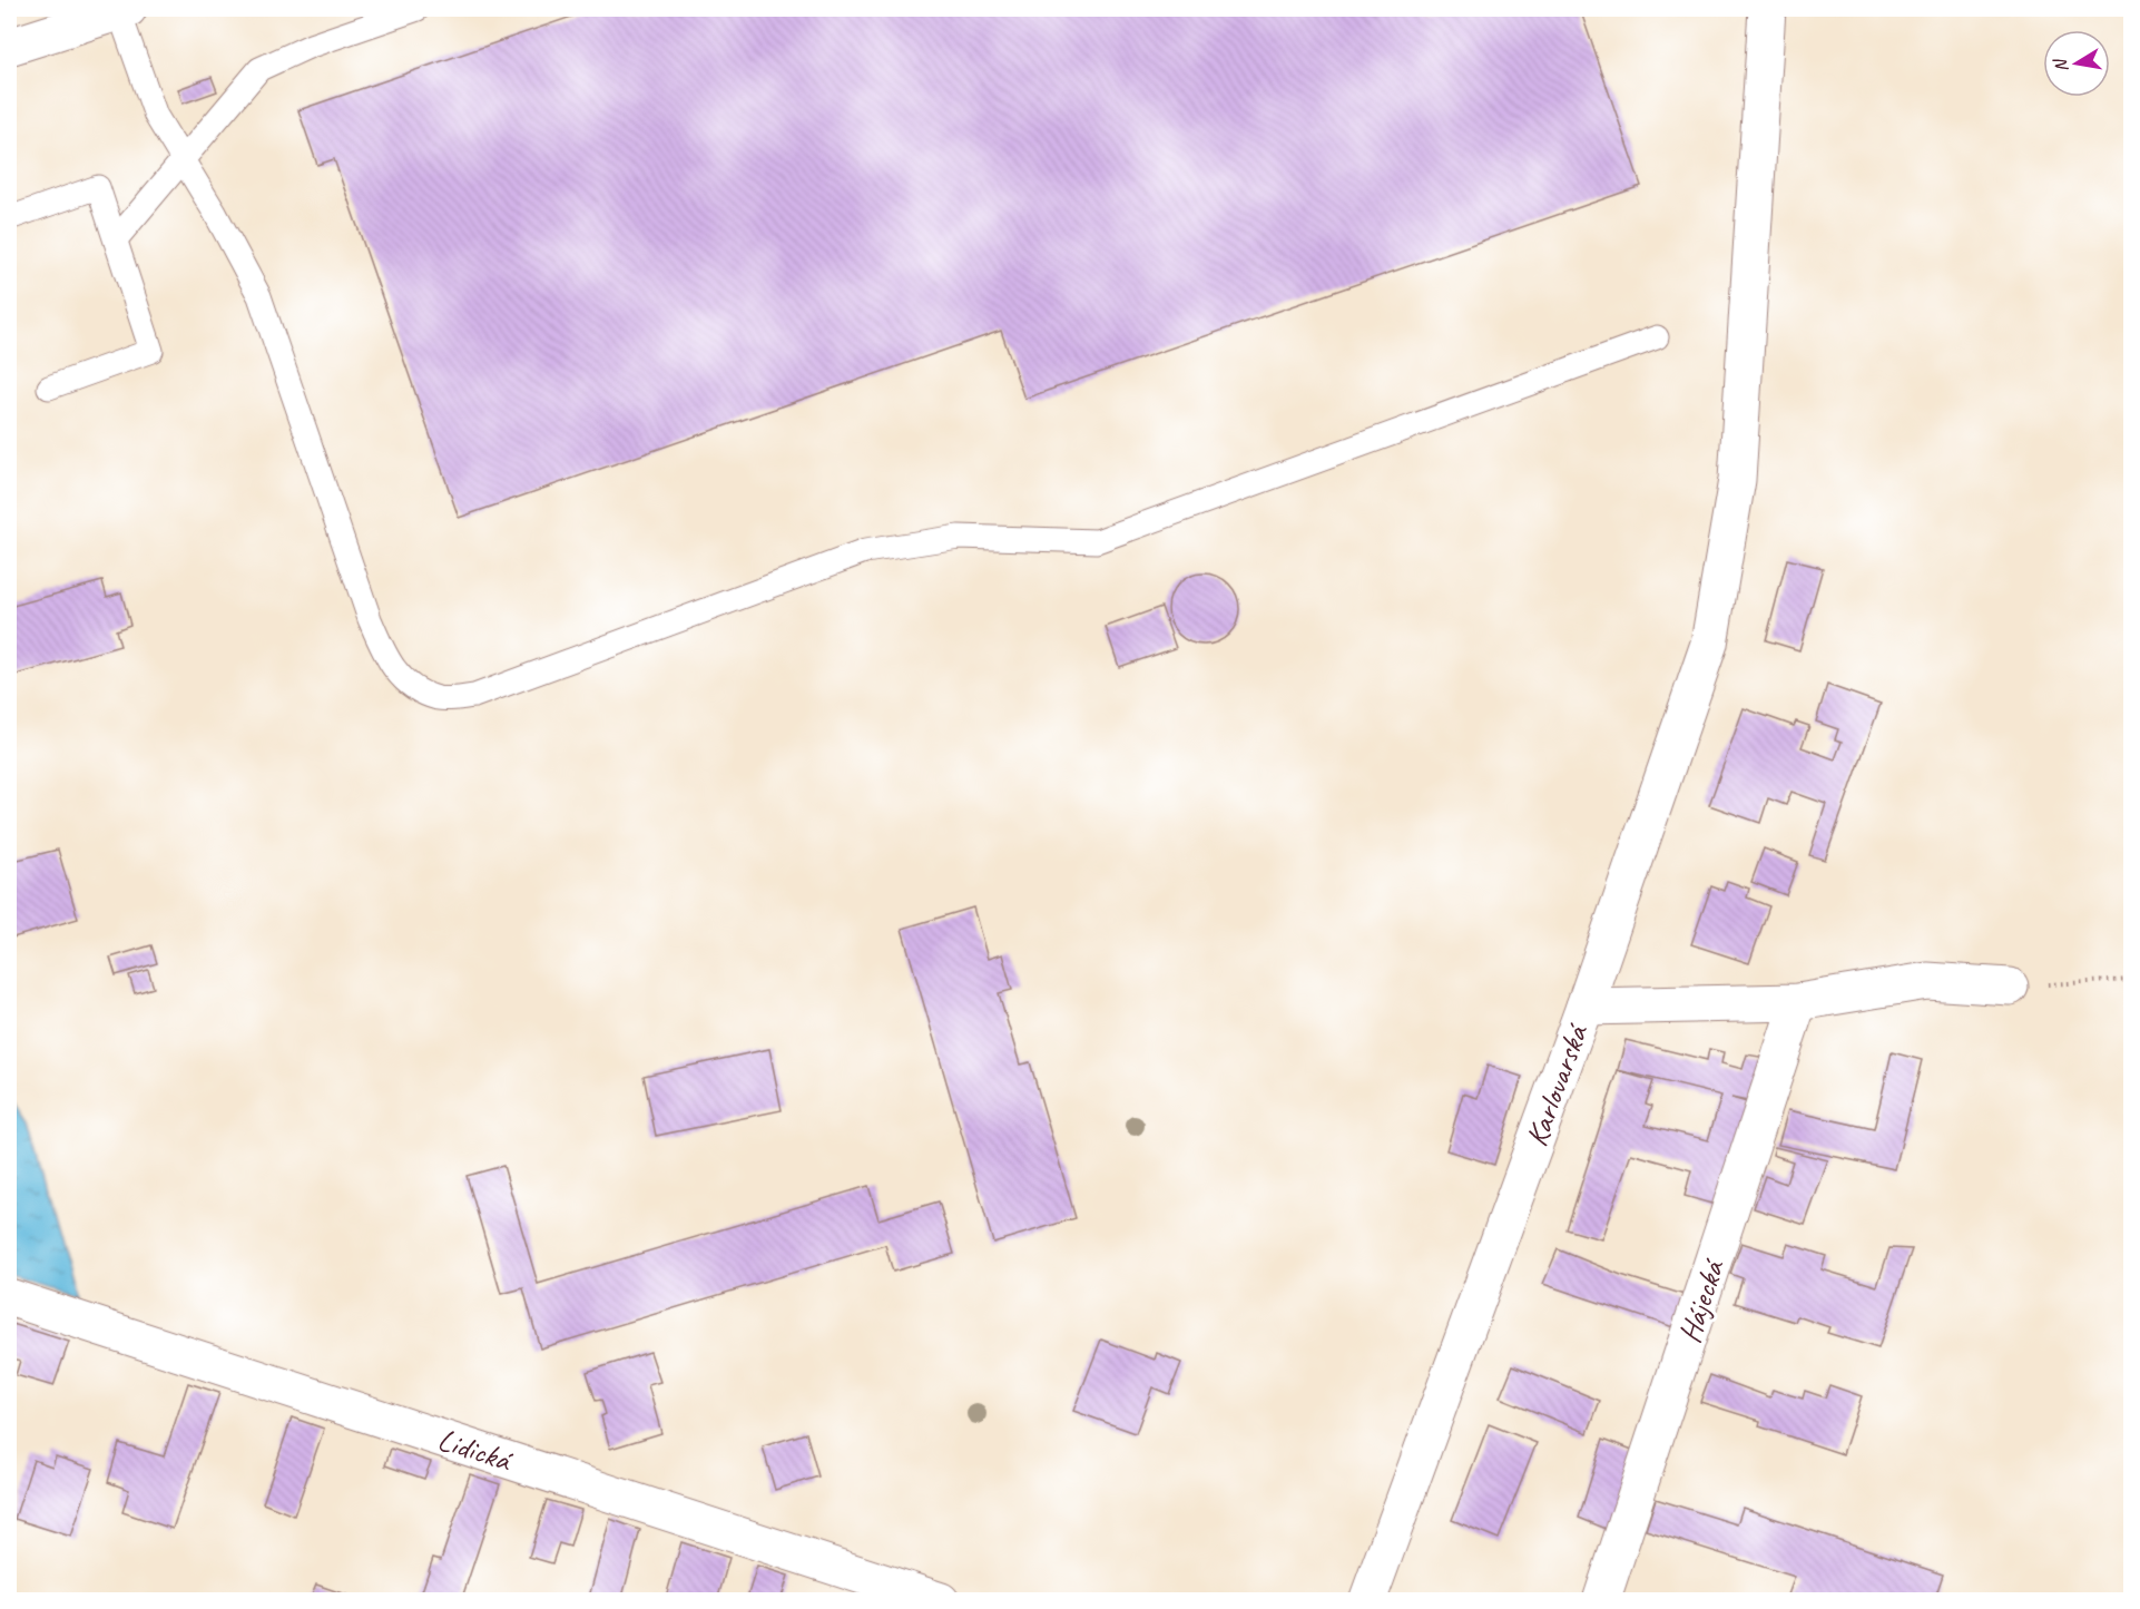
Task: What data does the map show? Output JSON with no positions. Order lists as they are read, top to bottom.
{
  "streets": {
    "street": ["Karlovarská", "Hájecká", "Lidická"]
  },
  "north": "left"
}
